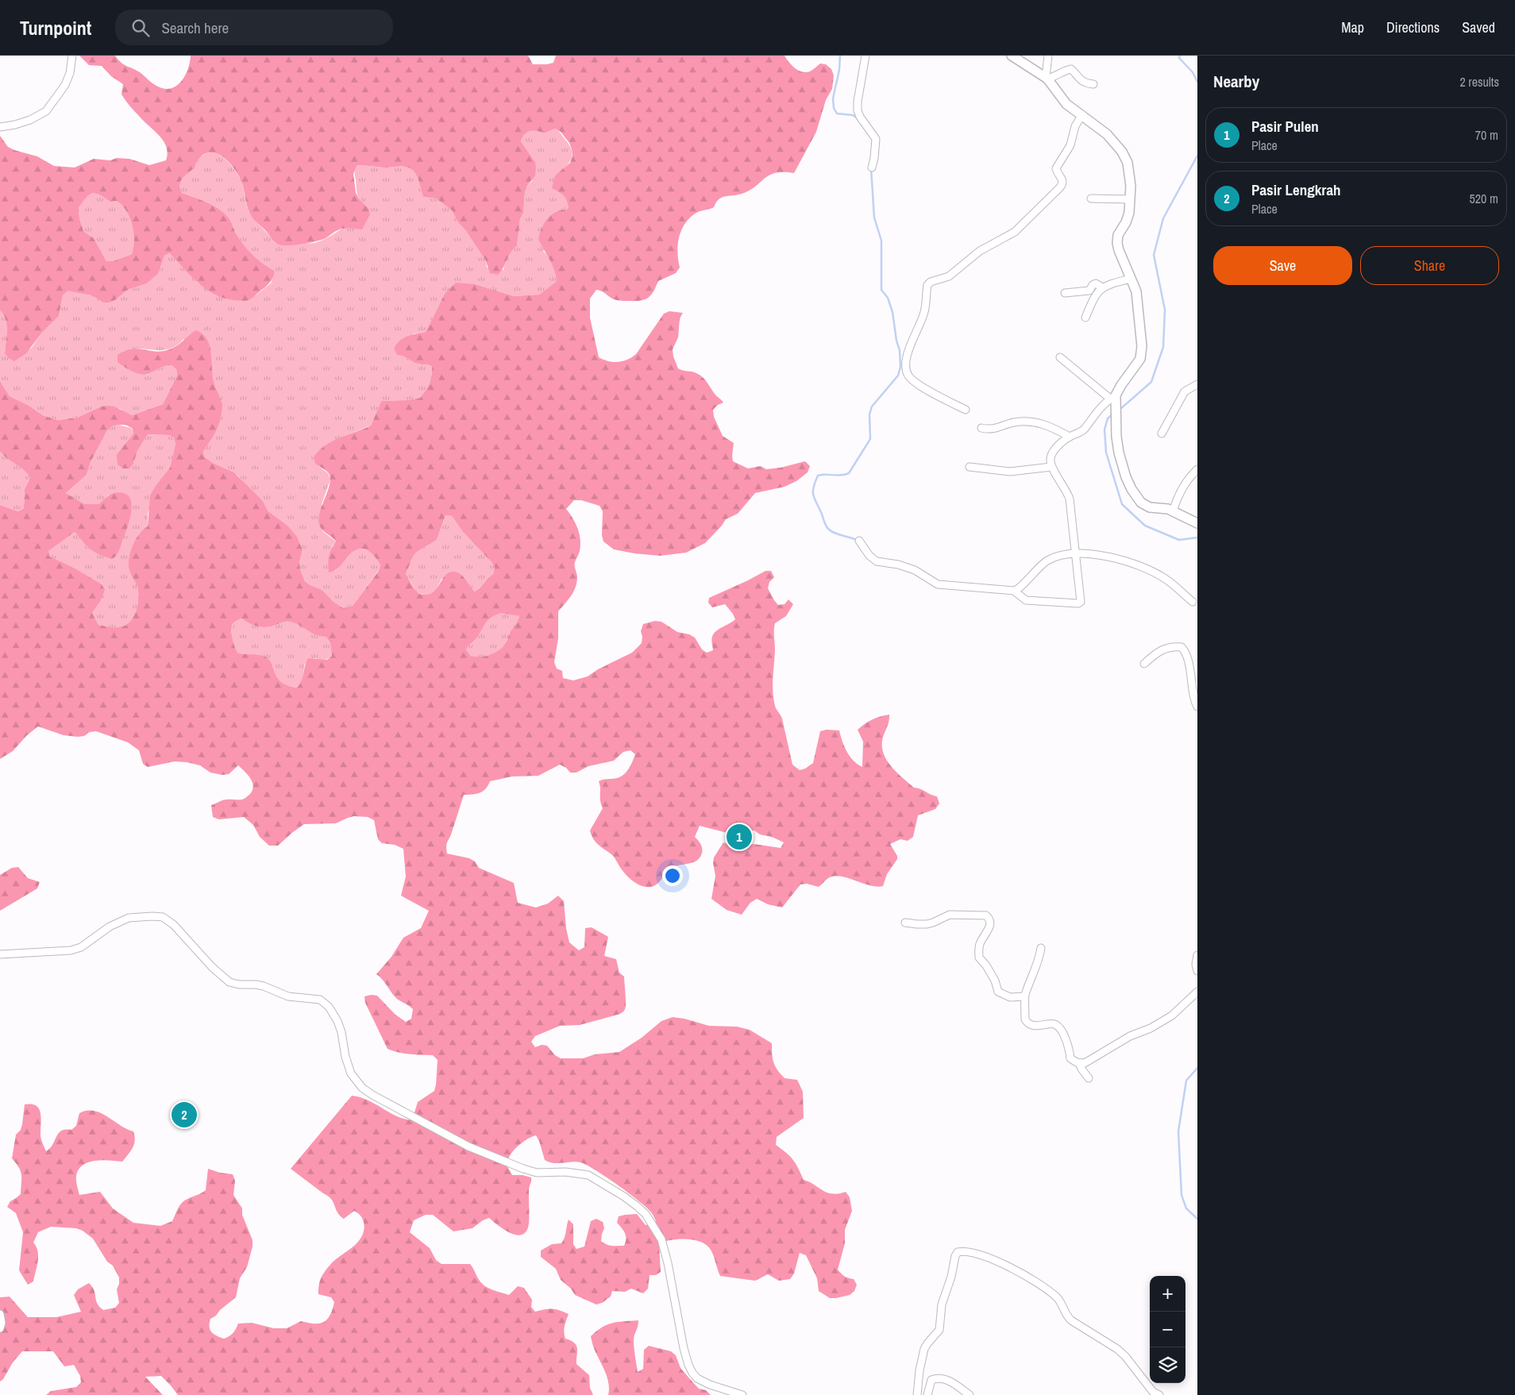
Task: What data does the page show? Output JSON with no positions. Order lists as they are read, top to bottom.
{
  "page": {
    "header": "Turnpoint",
    "search": "Search here",
    "nav": ["Map", "Directions", "Saved"],
    "heading": ["Nearby", "2 results"],
    "list": [
      {
        "mark": "1",
        "name": "Pasir Pulen",
        "note": "Place",
        "value": "70 m"
      },
      {
        "mark": "2",
        "name": "Pasir Lengkrah",
        "note": "Place",
        "value": "520 m"
      }
    ],
    "buttons": ["Save", "Share"],
    "pins": ["1", "2"],
    "map_buttons": ["+", "−"]
  }
}
